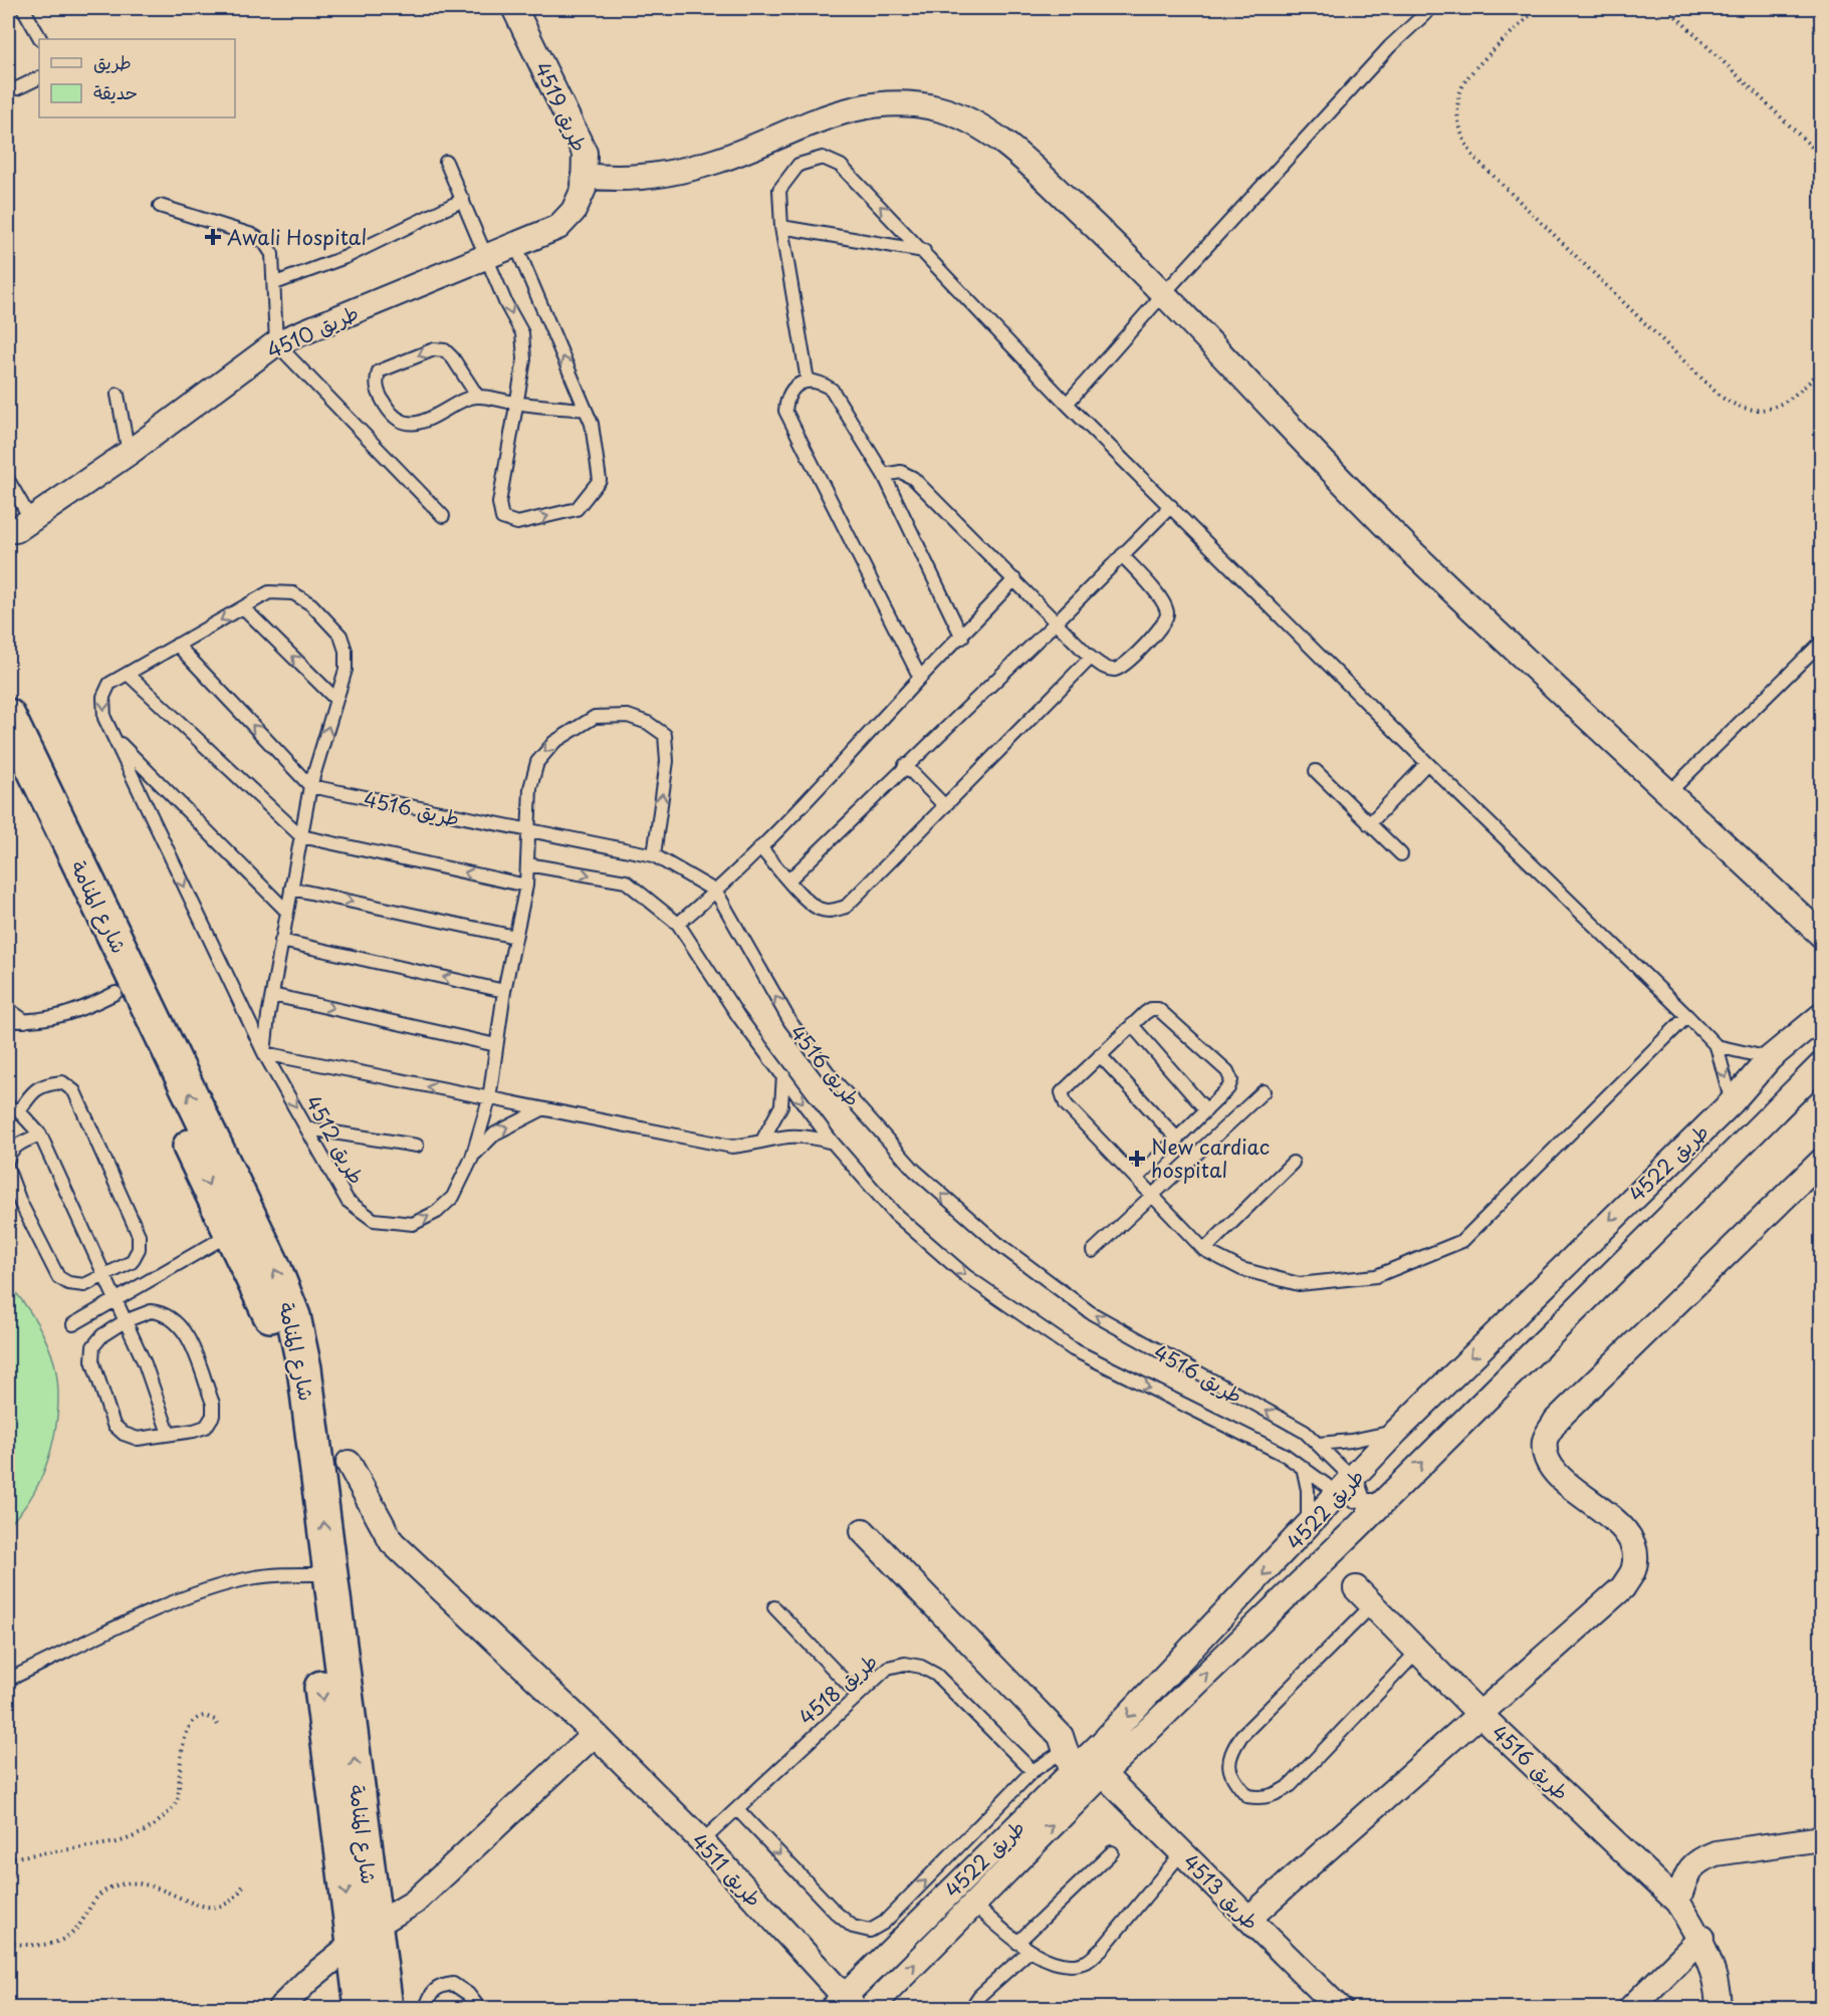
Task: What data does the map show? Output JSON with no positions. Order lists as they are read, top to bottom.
{
  "streets": {
    "street": [
      "طريق 4519",
      "طريق 4510",
      "طريق 4516",
      "شارع المنامة",
      "طريق 4522",
      "طريق 4511",
      "طريق 4513"
    ],
    "lane": ["طريق 4512", "طريق 4518"]
  },
  "crossings": [
    ["طريق 4519", "طريق 4510"],
    ["طريق 4516", "طريق 4512"],
    ["طريق 4516", "طريق 4522"],
    ["طريق 4522", "طريق 4511"],
    ["طريق 4522", "طريق 4513"],
    ["طريق 4518", "طريق 4511"]
  ],
  "places": {
    "health": ["Awali Hospital", "New cardiac hospital"]
  },
  "legend": ["طريق", "حديقة"]
}
